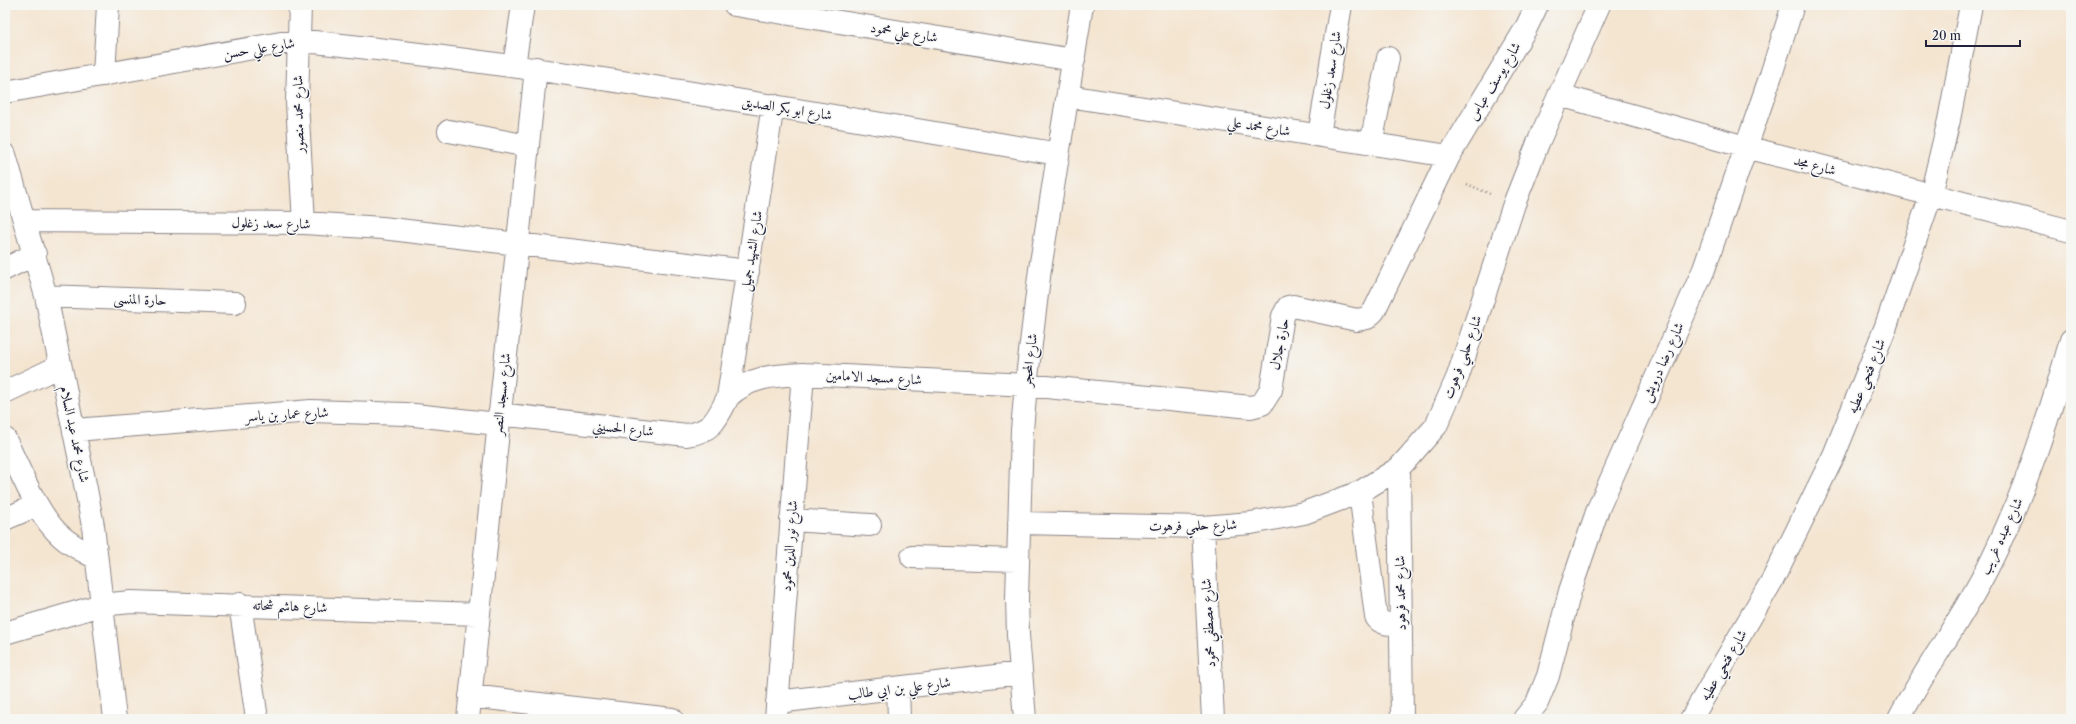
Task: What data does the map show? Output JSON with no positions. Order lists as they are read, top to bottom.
{
  "streets": {
    "street": [
      "شارع علي محمود",
      "شارع علي حسن",
      "شارع سعد زغلول",
      "شارع يوسف عباس",
      "شارع ابو بكر الصديق",
      "شارع محمد منصور",
      "شارع محمد علي",
      "شارع مجد",
      "شارع الشهيد جميل",
      "حارة المنسى",
      "حارة جلال",
      "شارع حلمي فرهوت",
      "شارع المحجر",
      "شارع رضا درويش",
      "شارع فتحي عطيه",
      "شارع مسجد الامامين",
      "شارع مسجد النصر",
      "شارع عمار بن ياسر",
      "شارع الحسيني",
      "شارع محمد عبد السلام",
      "شارع عبده غريب",
      "شارع نور الدين محمود",
      "شارع محمد فرهود",
      "شارع هاشم شحاته",
      "شارع مصطفي محمود",
      "شارع علي بن ابي طالب"
    ]
  },
  "crossings": [
    ["شارع علي محمود", "شارع المحجر"],
    ["شارع علي حسن", "شارع ابو بكر الصديق"],
    ["شارع علي حسن", "شارع محمد منصور"],
    ["شارع سعد زغلول", "شارع محمد منصور"],
    ["شارع سعد زغلول", "شارع محمد علي"],
    ["شارع سعد زغلول", "شارع الشهيد جميل"],
    ["شارع سعد زغلول", "شارع مسجد النصر"],
    ["شارع سعد زغلول", "شارع محمد عبد السلام"],
    ["شارع يوسف عباس", "شارع محمد علي"],
    ["شارع يوسف عباس", "حارة جلال"],
    ["شارع ابو بكر الصديق", "شارع الشهيد جميل"],
    ["شارع ابو بكر الصديق", "شارع المحجر"],
    ["شارع ابو بكر الصديق", "شارع مسجد النصر"],
    ["شارع محمد علي", "حارة جلال"],
    ["شارع محمد علي", "شارع المحجر"],
    ["شارع مجد", "شارع حلمي فرهوت"],
    ["شارع مجد", "شارع رضا درويش"],
    ["شارع مجد", "شارع فتحي عطيه"],
    ["شارع الشهيد جميل", "شارع مسجد الامامين"],
    ["شارع الشهيد جميل", "شارع الحسيني"],
    ["حارة المنسى", "شارع محمد عبد السلام"],
    ["حارة جلال", "شارع المحجر"],
    ["حارة جلال", "شارع مسجد الامامين"],
    ["شارع حلمي فرهوت", "شارع المحجر"],
    ["شارع حلمي فرهوت", "شارع محمد فرهود"],
    ["شارع حلمي فرهوت", "شارع مصطفي محمود"],
    ["شارع المحجر", "شارع مسجد الامامين"],
    ["شارع المحجر", "شارع علي بن ابي طالب"],
    ["شارع مسجد الامامين", "شارع الحسيني"],
    ["شارع مسجد الامامين", "شارع نور الدين محمود"],
    ["شارع مسجد النصر", "شارع عمار بن ياسر"],
    ["شارع مسجد النصر", "شارع الحسيني"],
    ["شارع مسجد النصر", "شارع هاشم شحاته"],
    ["شارع عمار بن ياسر", "شارع الحسيني"],
    ["شارع عمار بن ياسر", "شارع محمد عبد السلام"],
    ["شارع محمد عبد السلام", "شارع هاشم شحاته"],
    ["شارع نور الدين محمود", "شارع علي بن ابي طالب"]
  ],
  "scale_bar": "20 m"
}
